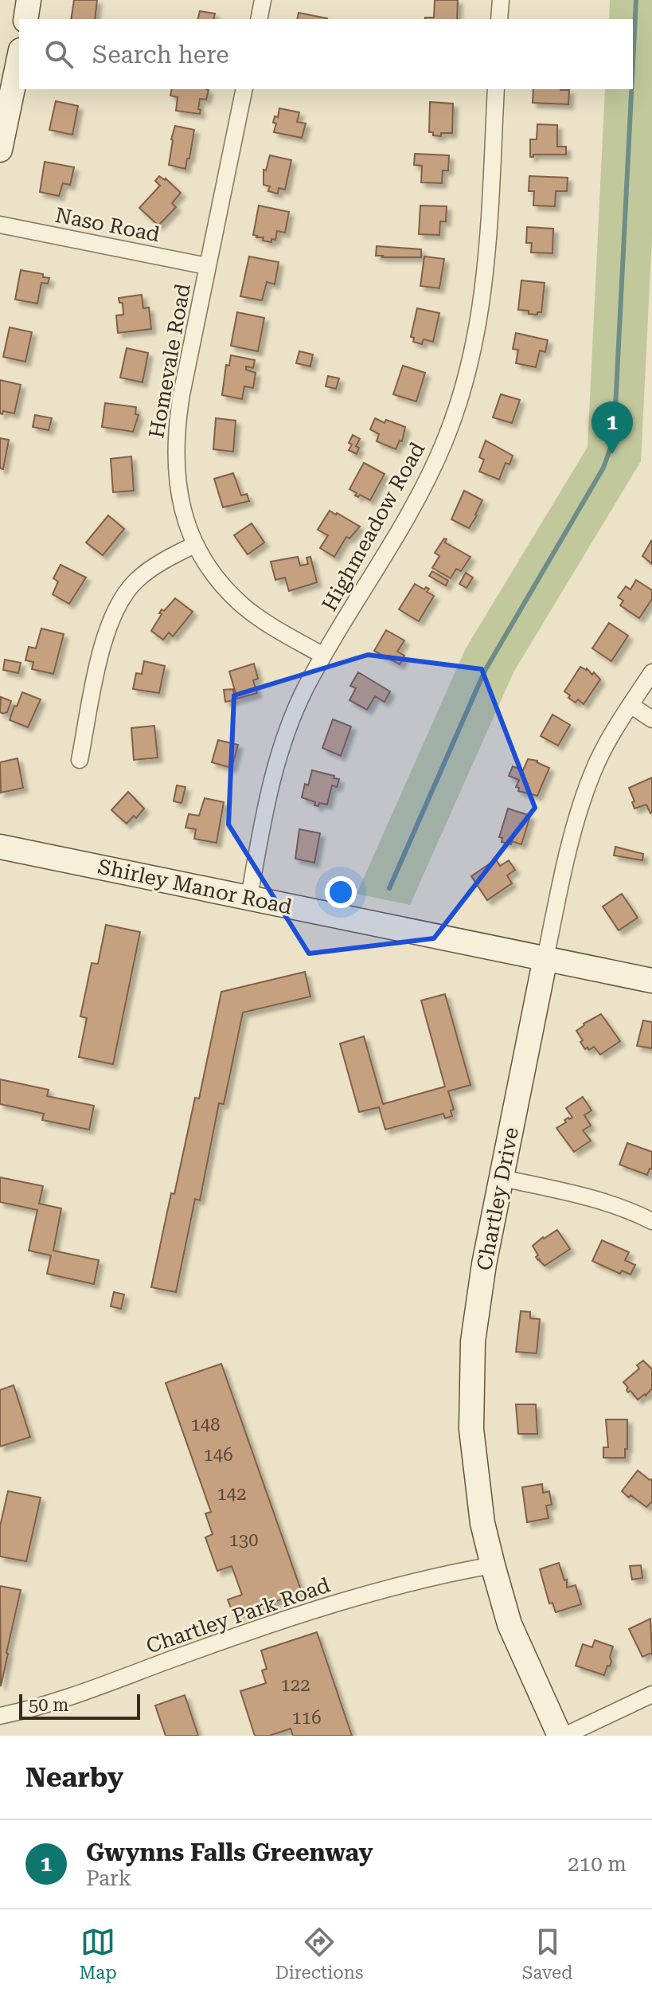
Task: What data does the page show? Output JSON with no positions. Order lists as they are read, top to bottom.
{
  "streets": {
    "street": [
      "Naso Road",
      "Homevale Road",
      "Highmeadow Road",
      "Shirley Manor Road",
      "Chartley Drive",
      "Chartley Park Road"
    ]
  },
  "crossings": [
    ["Naso Road", "Homevale Road"],
    ["Homevale Road", "Highmeadow Road"],
    ["Highmeadow Road", "Shirley Manor Road"],
    ["Shirley Manor Road", "Chartley Drive"],
    ["Chartley Drive", "Chartley Park Road"]
  ],
  "house_numbers": [
    "148",
    "146",
    "142",
    "130",
    "122",
    "116"
  ],
  "scale_bar": "50 m",
  "page": {
    "search": "Search here",
    "pins": "1",
    "scale": "50 m",
    "heading": "Nearby",
    "list": [
      {
        "mark": "1",
        "name": "Gwynns Falls Greenway",
        "note": "Park",
        "value": "210 m"
      }
    ],
    "nav": ["Map", "Directions", "Saved"]
  }
}
